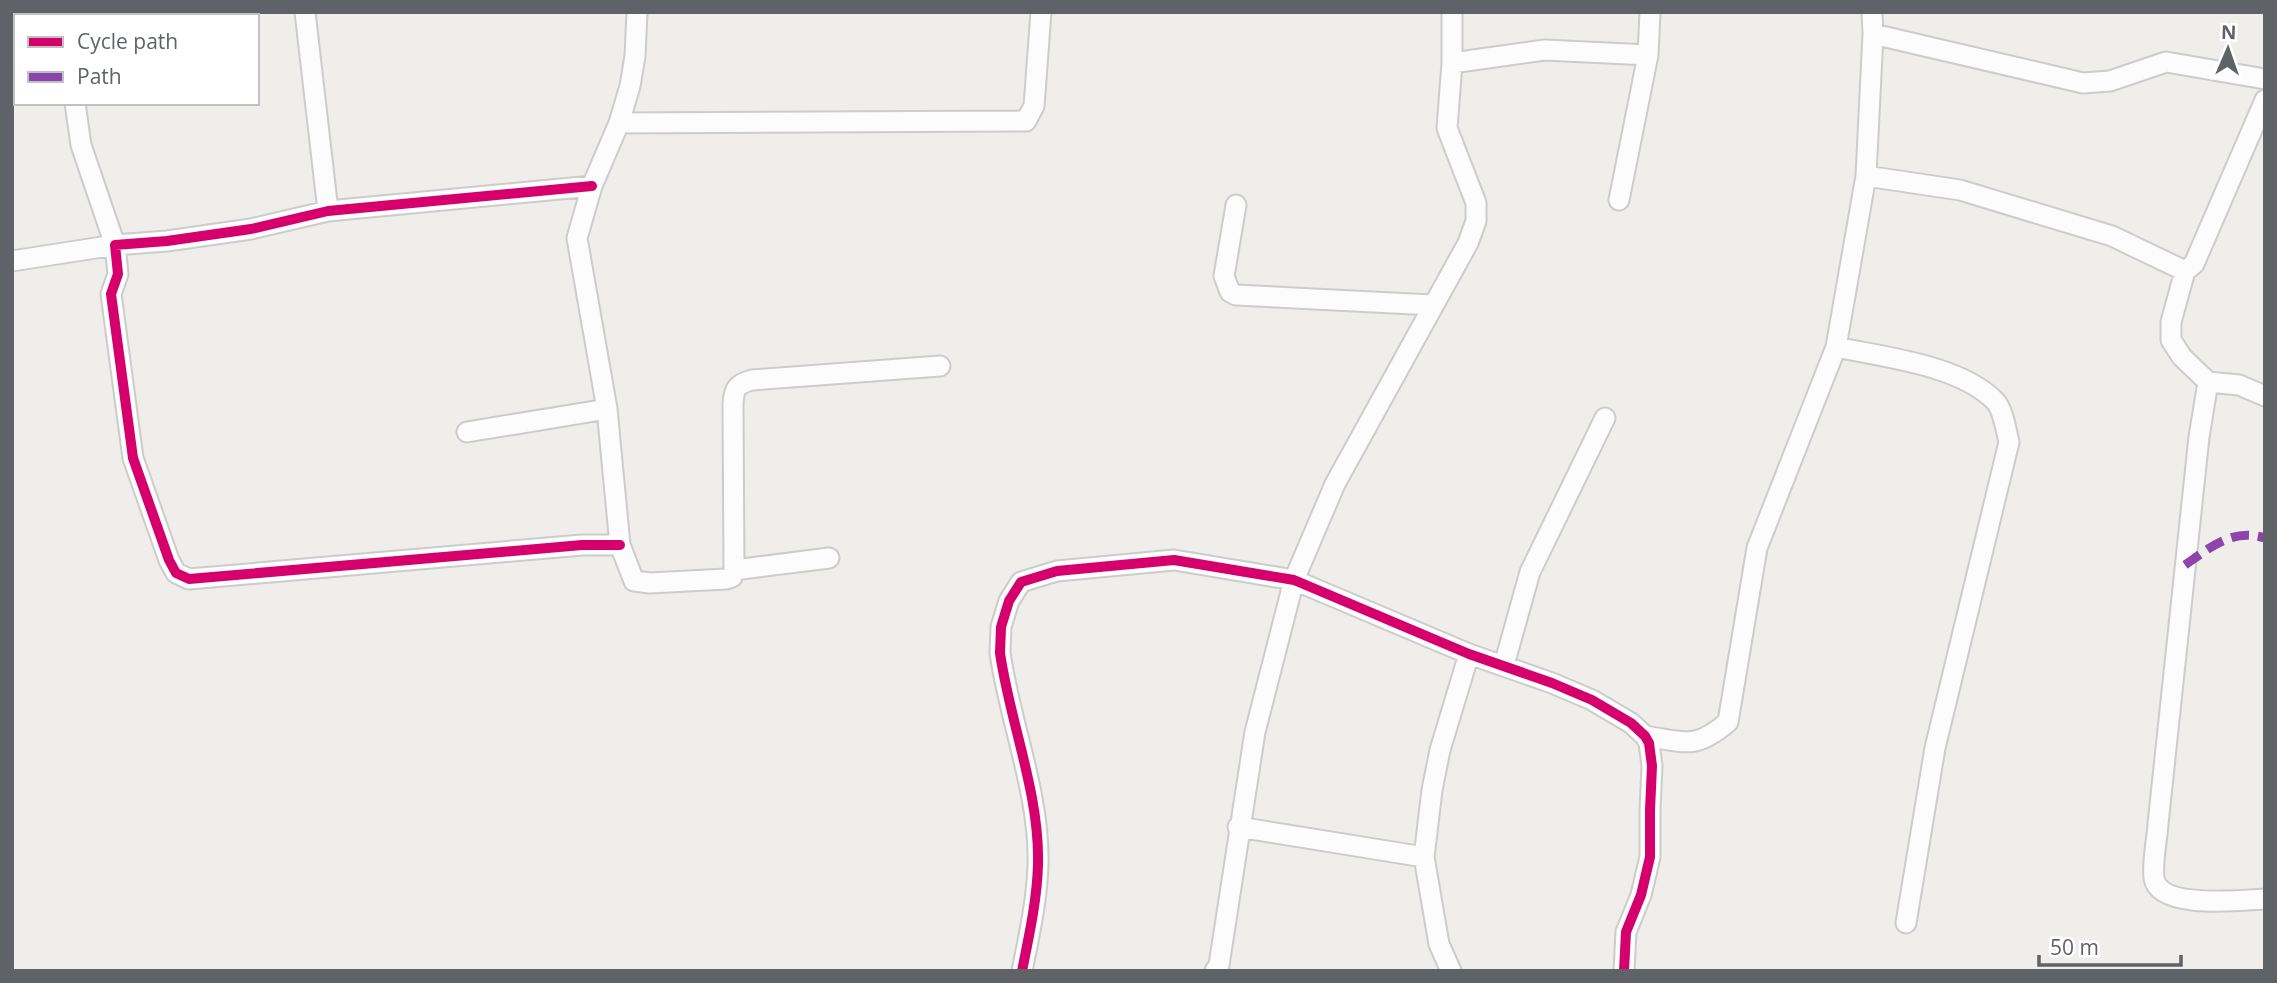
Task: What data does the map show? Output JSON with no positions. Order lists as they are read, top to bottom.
{
  "legend": ["Cycle path", "Path"],
  "scale_bar": "50 m",
  "north": "top"
}
